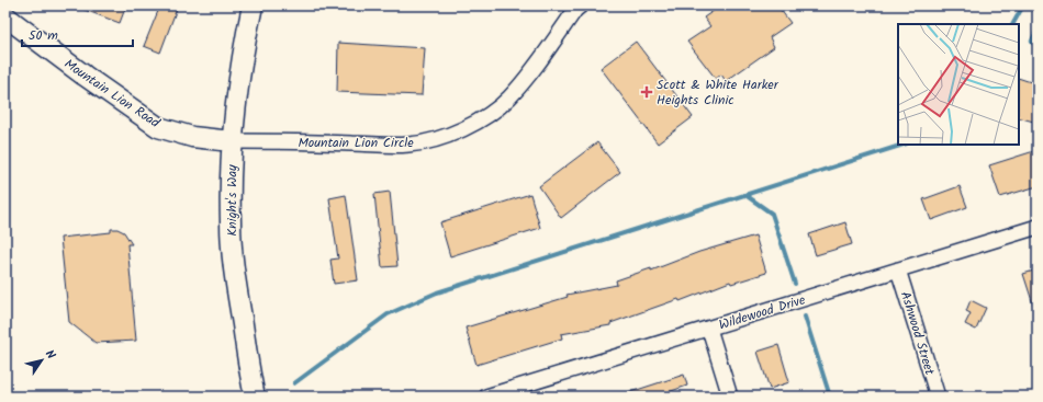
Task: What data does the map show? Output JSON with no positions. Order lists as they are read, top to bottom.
{
  "streets": {
    "main road": ["Mountain Lion Road", "Knight's Way"],
    "street": ["Mountain Lion Circle", "Wildewood Drive", "Ashwood Street"]
  },
  "crossings": [
    ["Mountain Lion Road", "Mountain Lion Circle"],
    ["Mountain Lion Road", "Knight's Way"],
    ["Mountain Lion Circle", "Knight's Way"],
    ["Wildewood Drive", "Ashwood Street"]
  ],
  "places": {
    "health": ["Scott & White Harker Heights Clinic"]
  },
  "scale_bar": "50 m",
  "north": "top right"
}
